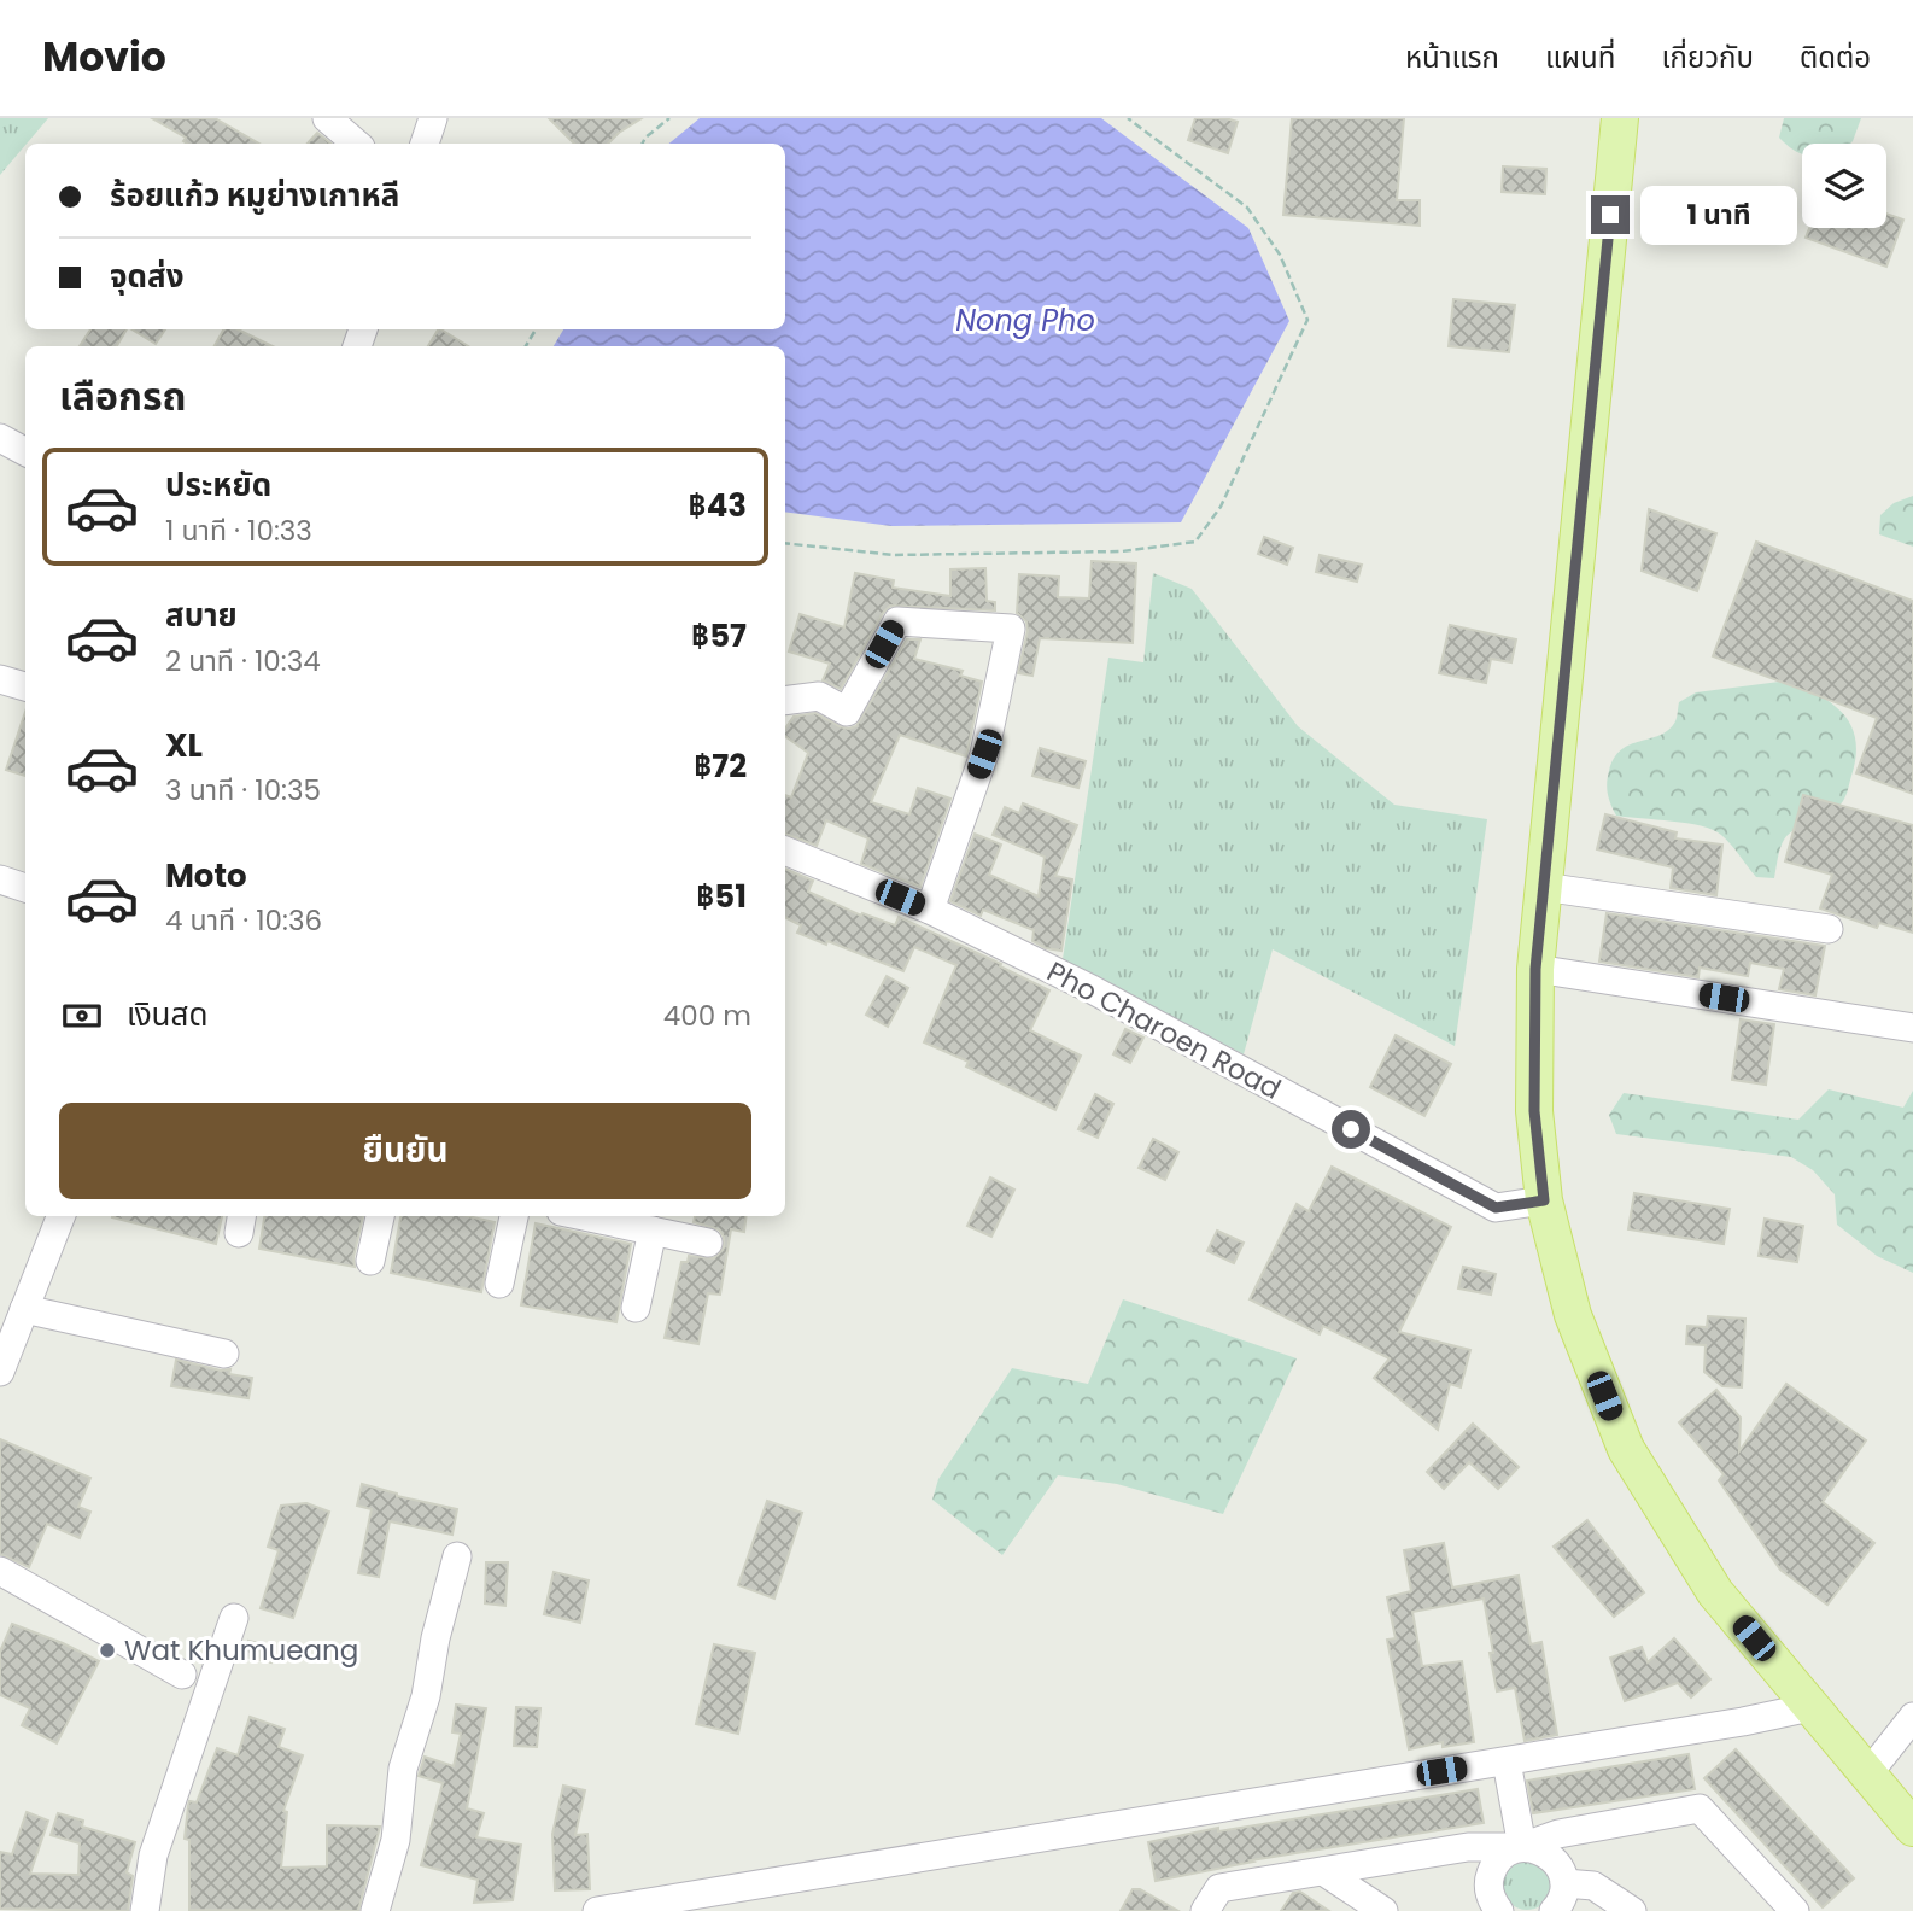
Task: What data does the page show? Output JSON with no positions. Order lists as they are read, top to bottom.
{
  "streets": {
    "street": ["Pho Charoen Road"]
  },
  "water": ["Nong Pho"],
  "places": ["Wat Khumueang"],
  "page": {
    "header": "Movio",
    "nav": [
      "หน้าแรก",
      "แผนที่",
      "เกี่ยวกับ",
      "ติดต่อ"
    ],
    "banner": ["ร้อยแก้ว หมูย่างเกาหลี", "จุดส่ง"],
    "bubble": "1 นาที",
    "heading": "เลือกรถ",
    "list": [
      {
        "name": "ประหยัด",
        "note": "1 นาที · 10:33",
        "value": "฿43"
      },
      {
        "name": "สบาย",
        "note": "2 นาที · 10:34",
        "value": "฿57"
      },
      {
        "name": "XL",
        "note": "3 นาที · 10:35",
        "value": "฿72"
      },
      {
        "name": "Moto",
        "note": "4 นาที · 10:36",
        "value": "฿51"
      }
    ],
    "pay": ["เงินสด", "400 m"],
    "buttons": "ยืนยัน"
  }
}
